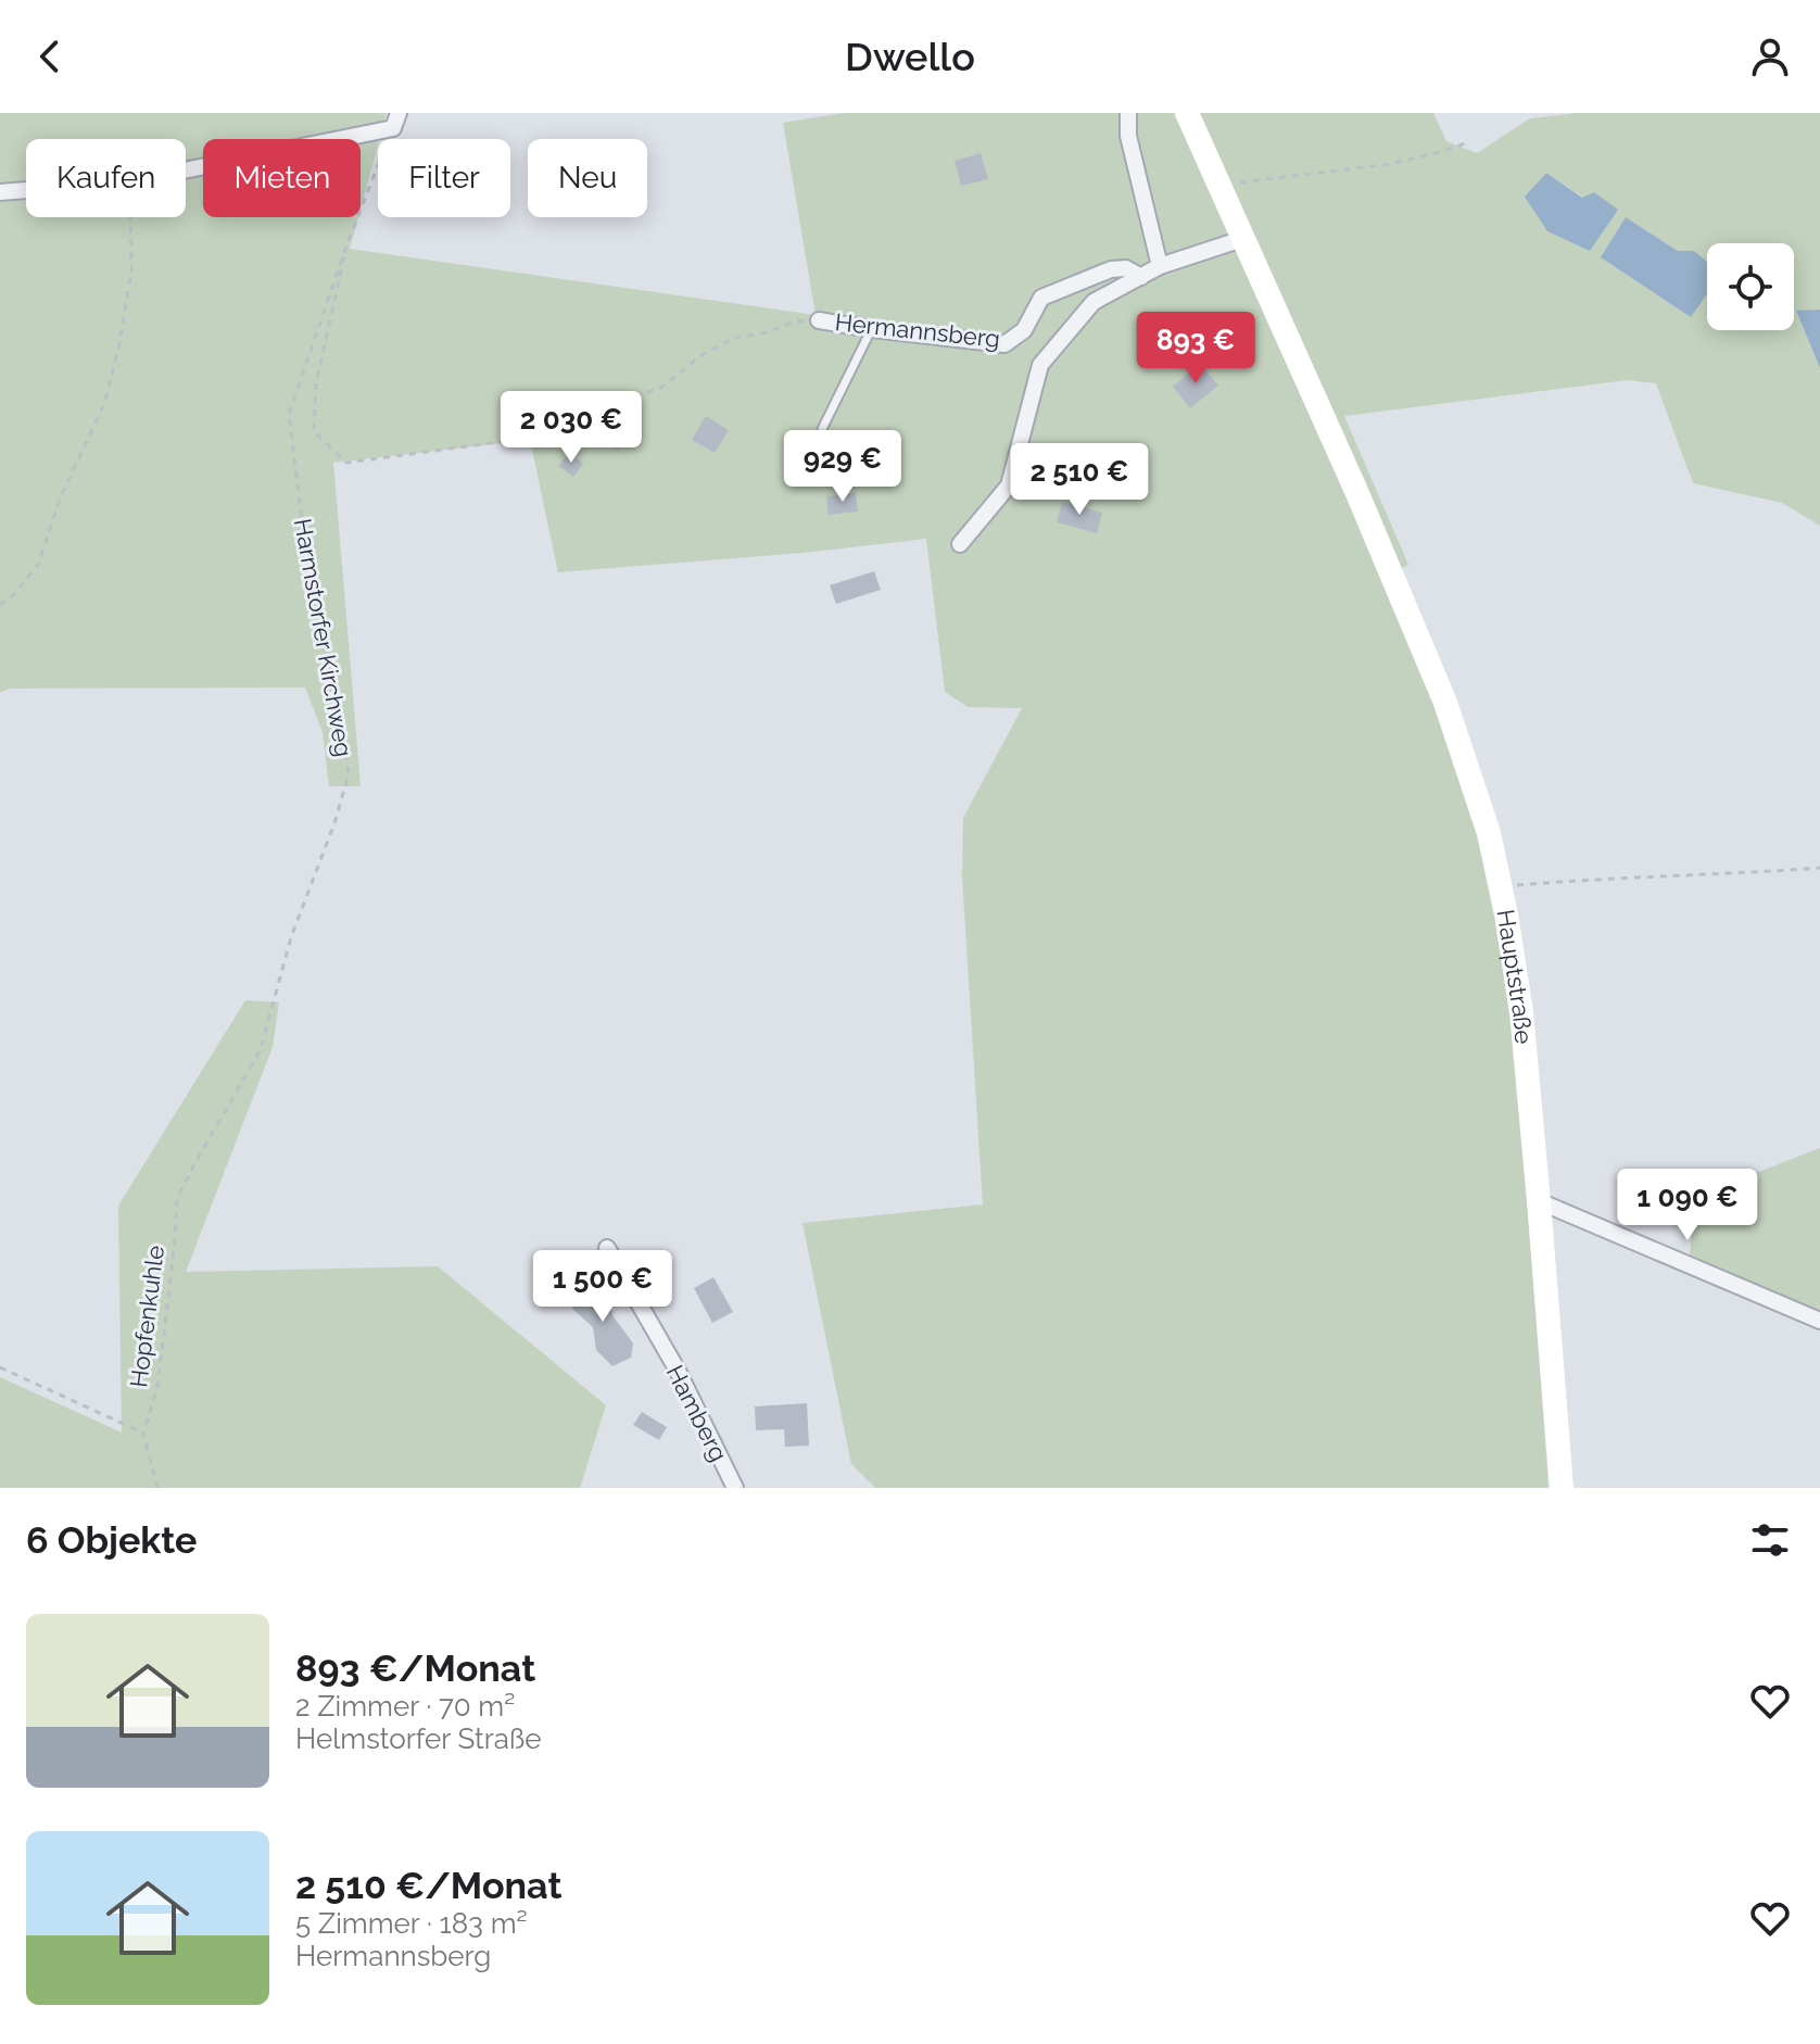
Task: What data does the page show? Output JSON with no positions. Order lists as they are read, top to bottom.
{
  "streets": {
    "main road": ["Hauptstraße"],
    "street": ["Hermannsberg", "Hamberg"],
    "path": ["Harmstorfer Kirchweg", "Hopfenkuhle"]
  },
  "crossings": [
    ["Harmstorfer Kirchweg", "Hopfenkuhle"]
  ],
  "page": {
    "header": "Dwello",
    "chip": [
      "Kaufen",
      "Mieten",
      "Filter",
      "Neu"
    ],
    "price": [
      "893 €",
      "2 030 €",
      "929 €",
      "2 510 €",
      "1 090 €",
      "1 500 €"
    ],
    "heading": "6 Objekte",
    "list": [
      {
        "name": "893 €/Monat",
        "note": "2 Zimmer · 70 m² · Helmstorfer Straße"
      },
      {
        "name": "2 510 €/Monat",
        "note": "5 Zimmer · 183 m² · Hermannsberg"
      }
    ]
  }
}
